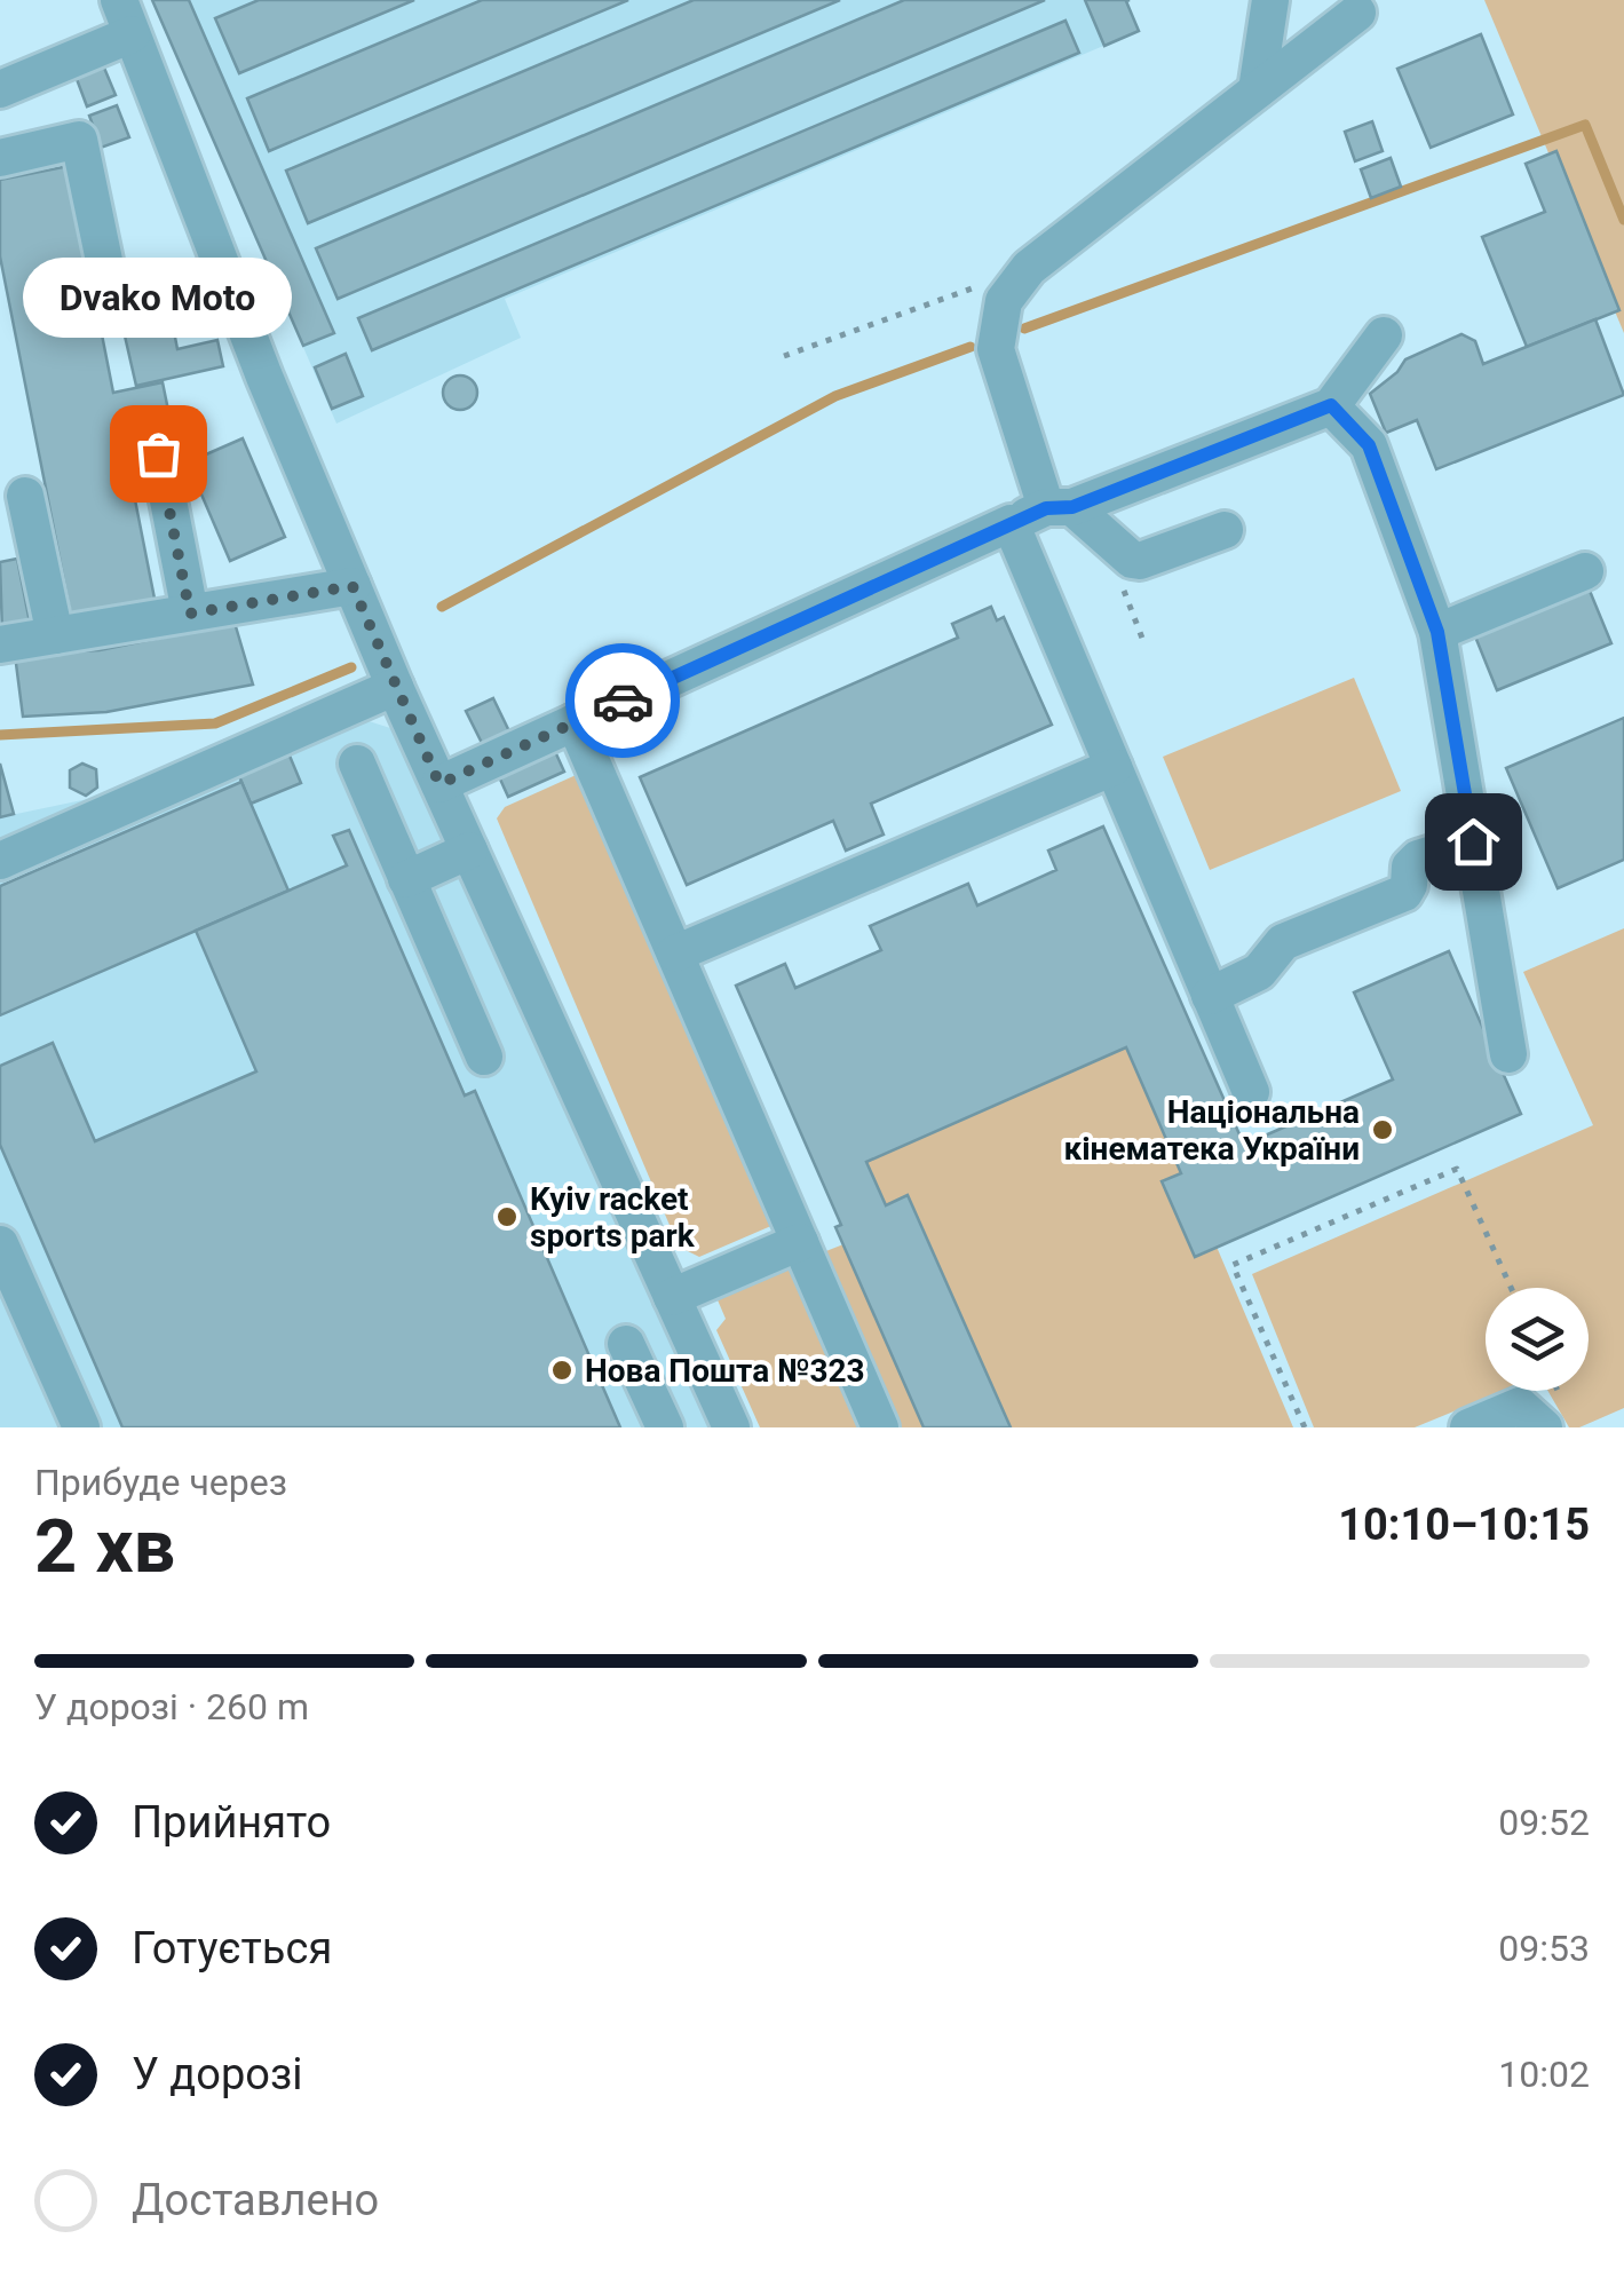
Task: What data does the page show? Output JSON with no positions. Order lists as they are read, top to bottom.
{
  "places": [
    "Dvako Moto",
    "Національна кінематека України",
    "Kyiv racket sports park",
    "Нова Пошта №323"
  ],
  "page": {
    "bubble": "Dvako Moto",
    "heading": ["2 хв", "Прибуде через", "10:10–10:15"],
    "bar": "У дорозі · 260 m",
    "list": [
      ["Прийнято", "09:52"],
      ["Готується", "09:53"],
      ["У дорозі", "10:02"],
      "Доставлено"
    ]
  }
}
